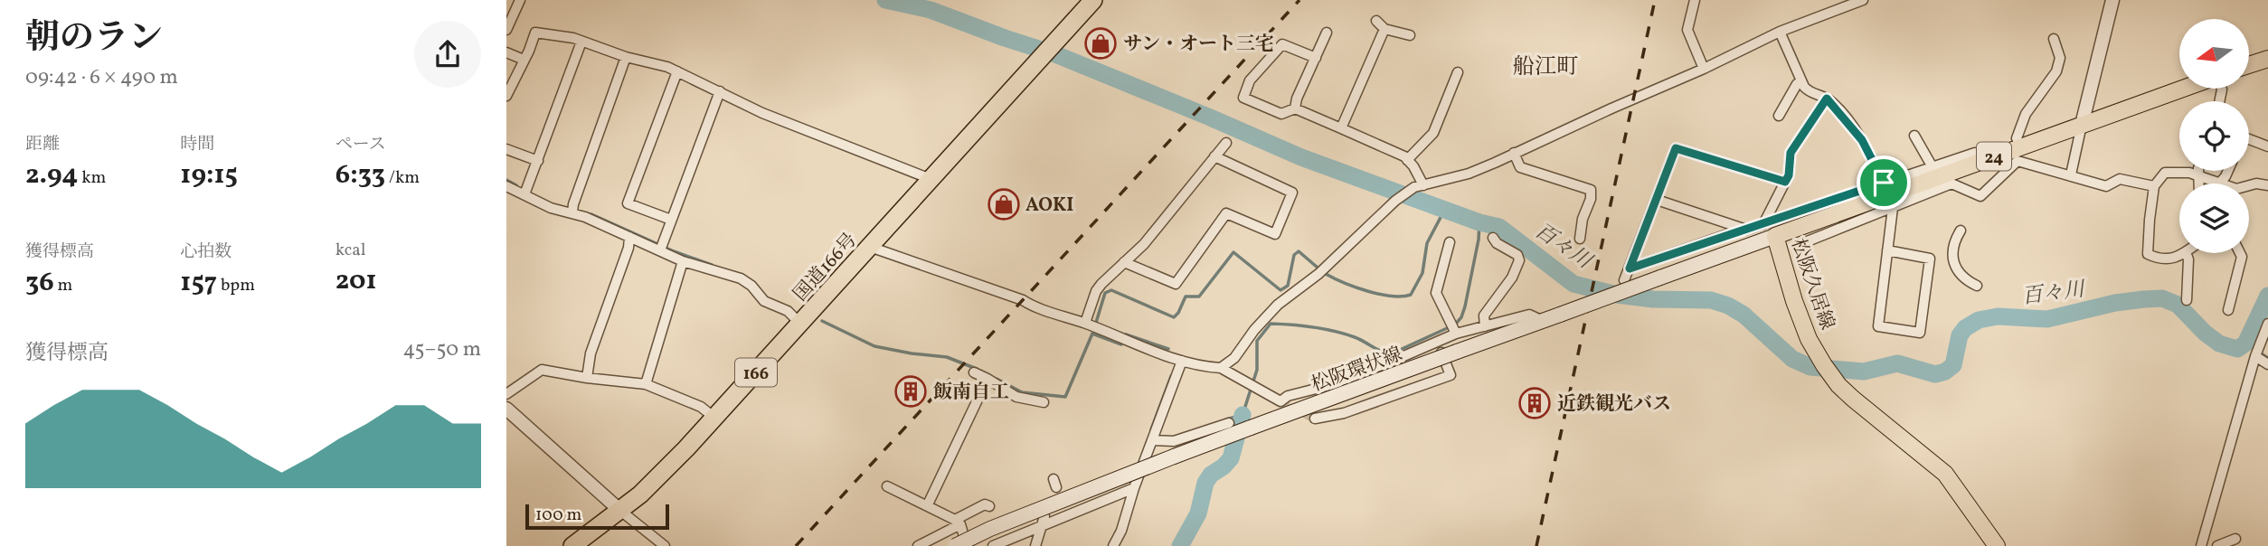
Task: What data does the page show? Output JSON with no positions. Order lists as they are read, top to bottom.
{
  "streets": {
    "highway": ["国道166号", "166"],
    "main road": ["24", "松阪久居線", "松阪環状線"]
  },
  "crossings": [
    ["松阪久居線", "松阪環状線"]
  ],
  "districts": ["船江町"],
  "water": ["百々川"],
  "places": {
    "shop": ["サン・オート三宅", "AOKI"],
    "building": ["飯南自工", "近鉄観光バス"]
  },
  "scale_bar": "100 m",
  "north": "left",
  "page": {
    "heading": ["朝のラン", "09:42 · 6 × 490 m"],
    "stats": [
      ["距離", "2.94 km"],
      ["時間", "19:15"],
      ["ペース", "6:33 /km"],
      ["獲得標高", "36 m"],
      ["心拍数", "157 bpm"],
      ["kcal", "201"]
    ],
    "chart": ["獲得標高", "45–50 m"],
    "scale": "100 m"
  }
}
